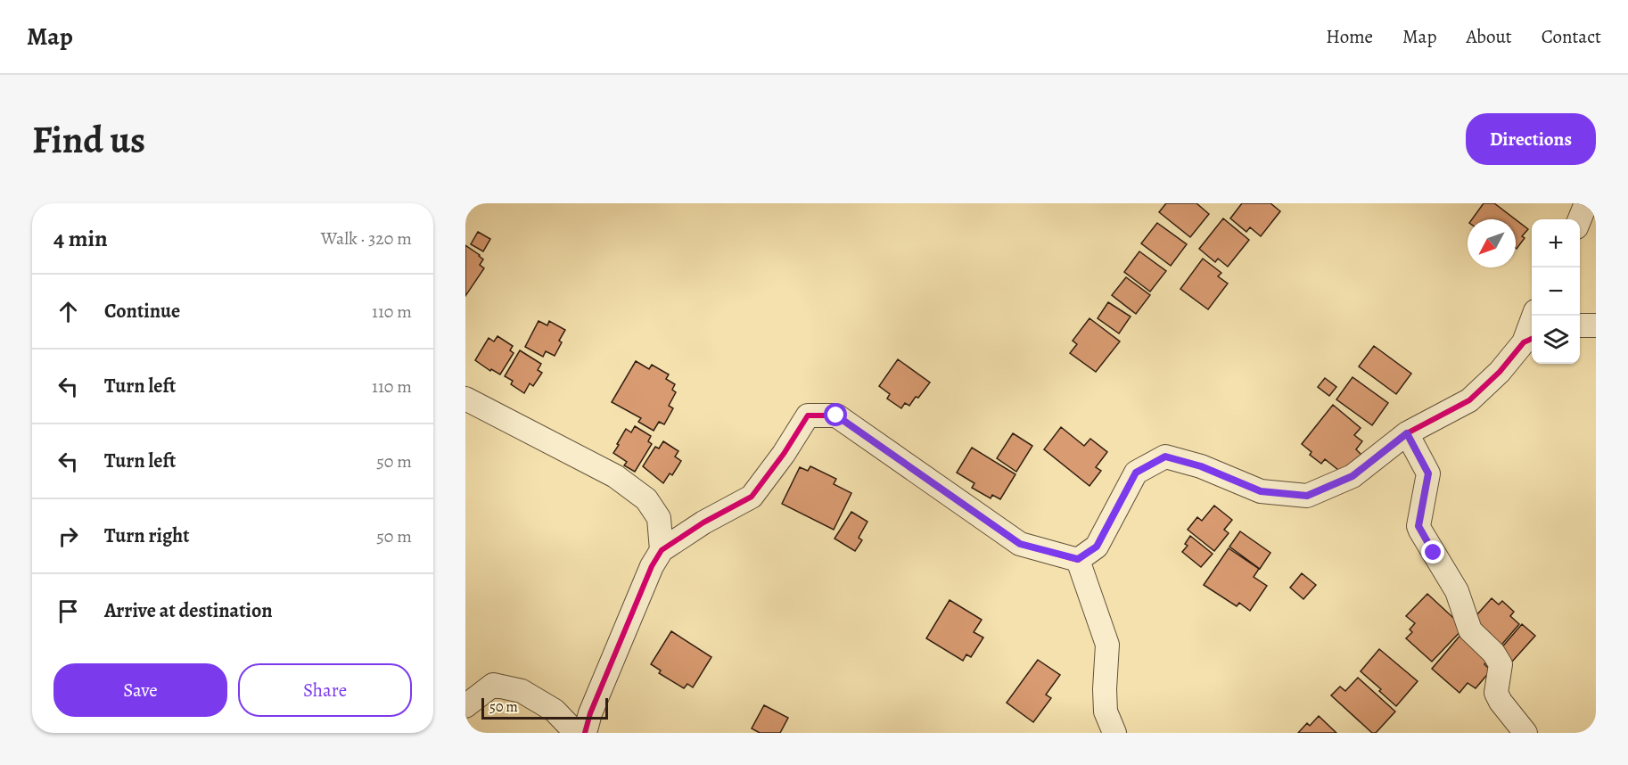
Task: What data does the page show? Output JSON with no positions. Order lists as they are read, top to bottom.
{
  "scale_bar": "50 m",
  "north": "bottom left",
  "page": {
    "header": "Map",
    "nav": [
      "Home",
      "Map",
      "About",
      "Contact"
    ],
    "buttons": [
      "Directions",
      ["Save", "Share"]
    ],
    "title": "Find us",
    "heading": ["4 min", "Walk · 320 m"],
    "map_buttons": ["+", "−"],
    "list": [
      ["Continue", "110 m"],
      ["Turn left", "110 m"],
      ["Turn left", "50 m"],
      ["Turn right", "50 m"],
      "Arrive at destination"
    ],
    "scale": "50 m"
  }
}
